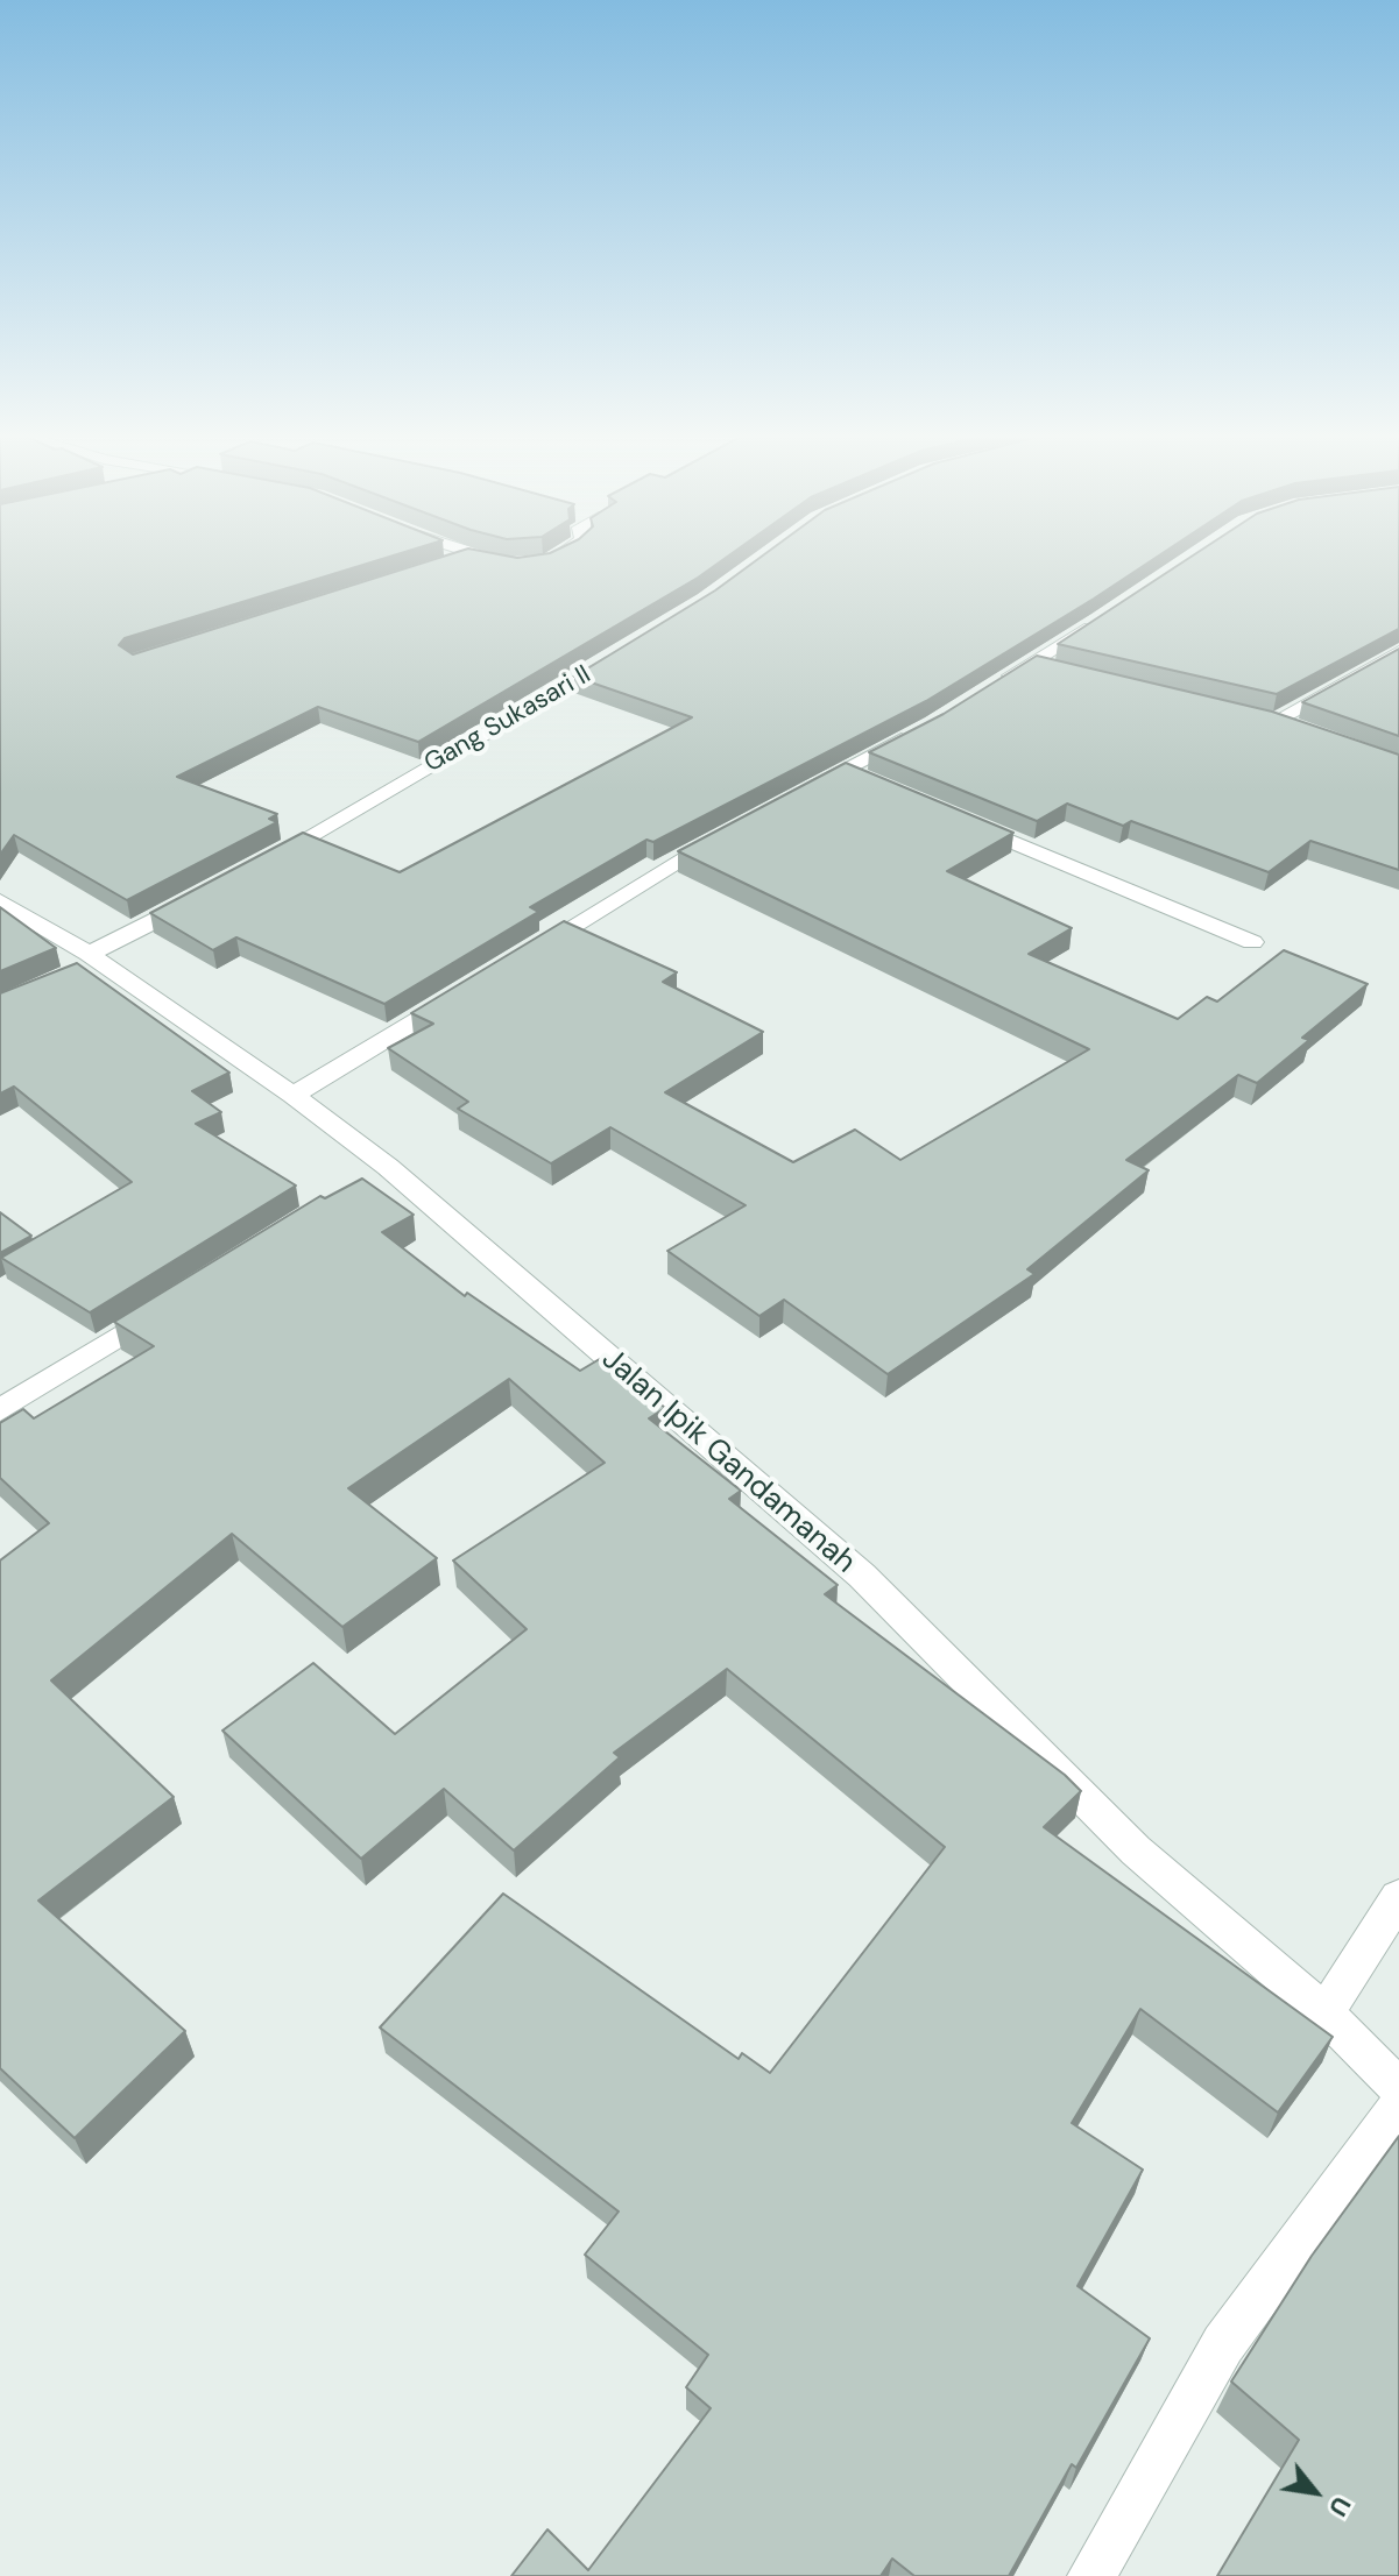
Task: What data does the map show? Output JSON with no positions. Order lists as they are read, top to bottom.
{
  "streets": {
    "street": ["Gang Sukasari II", "Jalan Ipik Gandamanah"]
  },
  "north": "bottom right"
}
